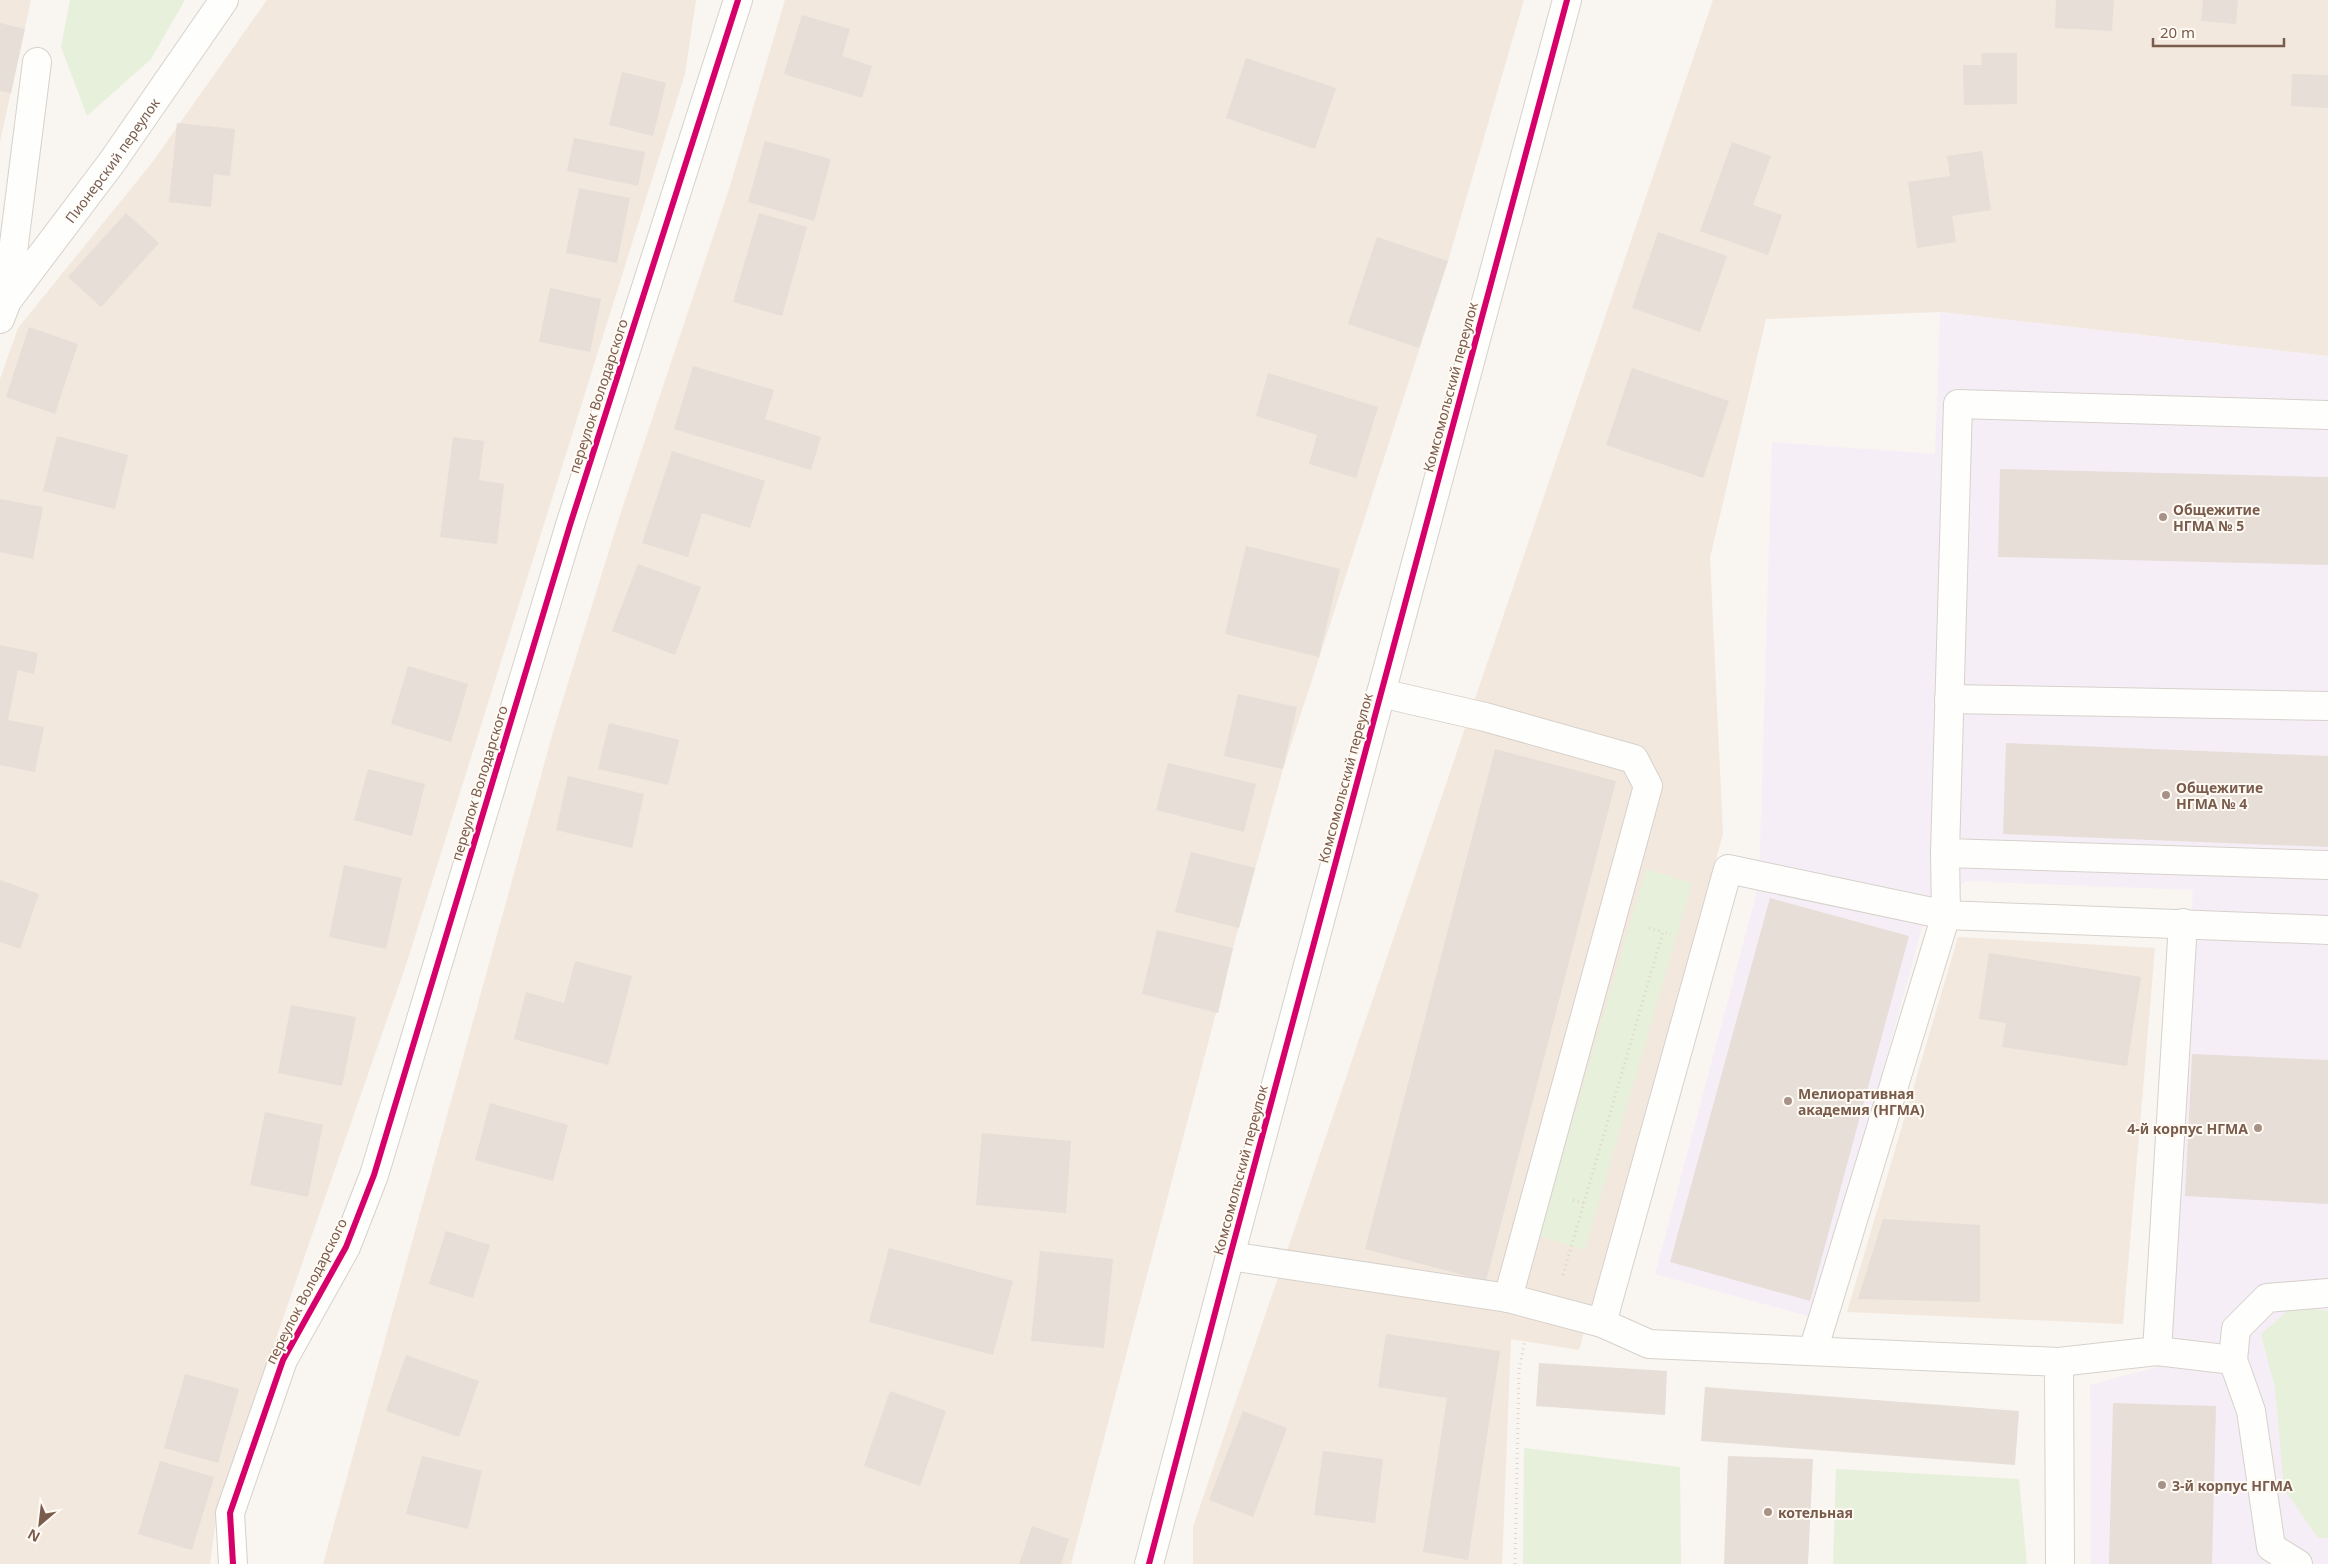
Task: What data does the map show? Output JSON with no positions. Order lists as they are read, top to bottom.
{
  "streets": {
    "street": ["Пионерский переулок", "Комсомольский переулок", "переулок Володарского"]
  },
  "places": [
    "Общежитие НГМА № 5",
    "Общежитие НГМА № 4",
    "Мелиоративная академия (НГМА)",
    "4-й корпус НГМА",
    "3-й корпус НГМА",
    "котельная"
  ],
  "scale_bar": "20 m",
  "north": "bottom left"
}
